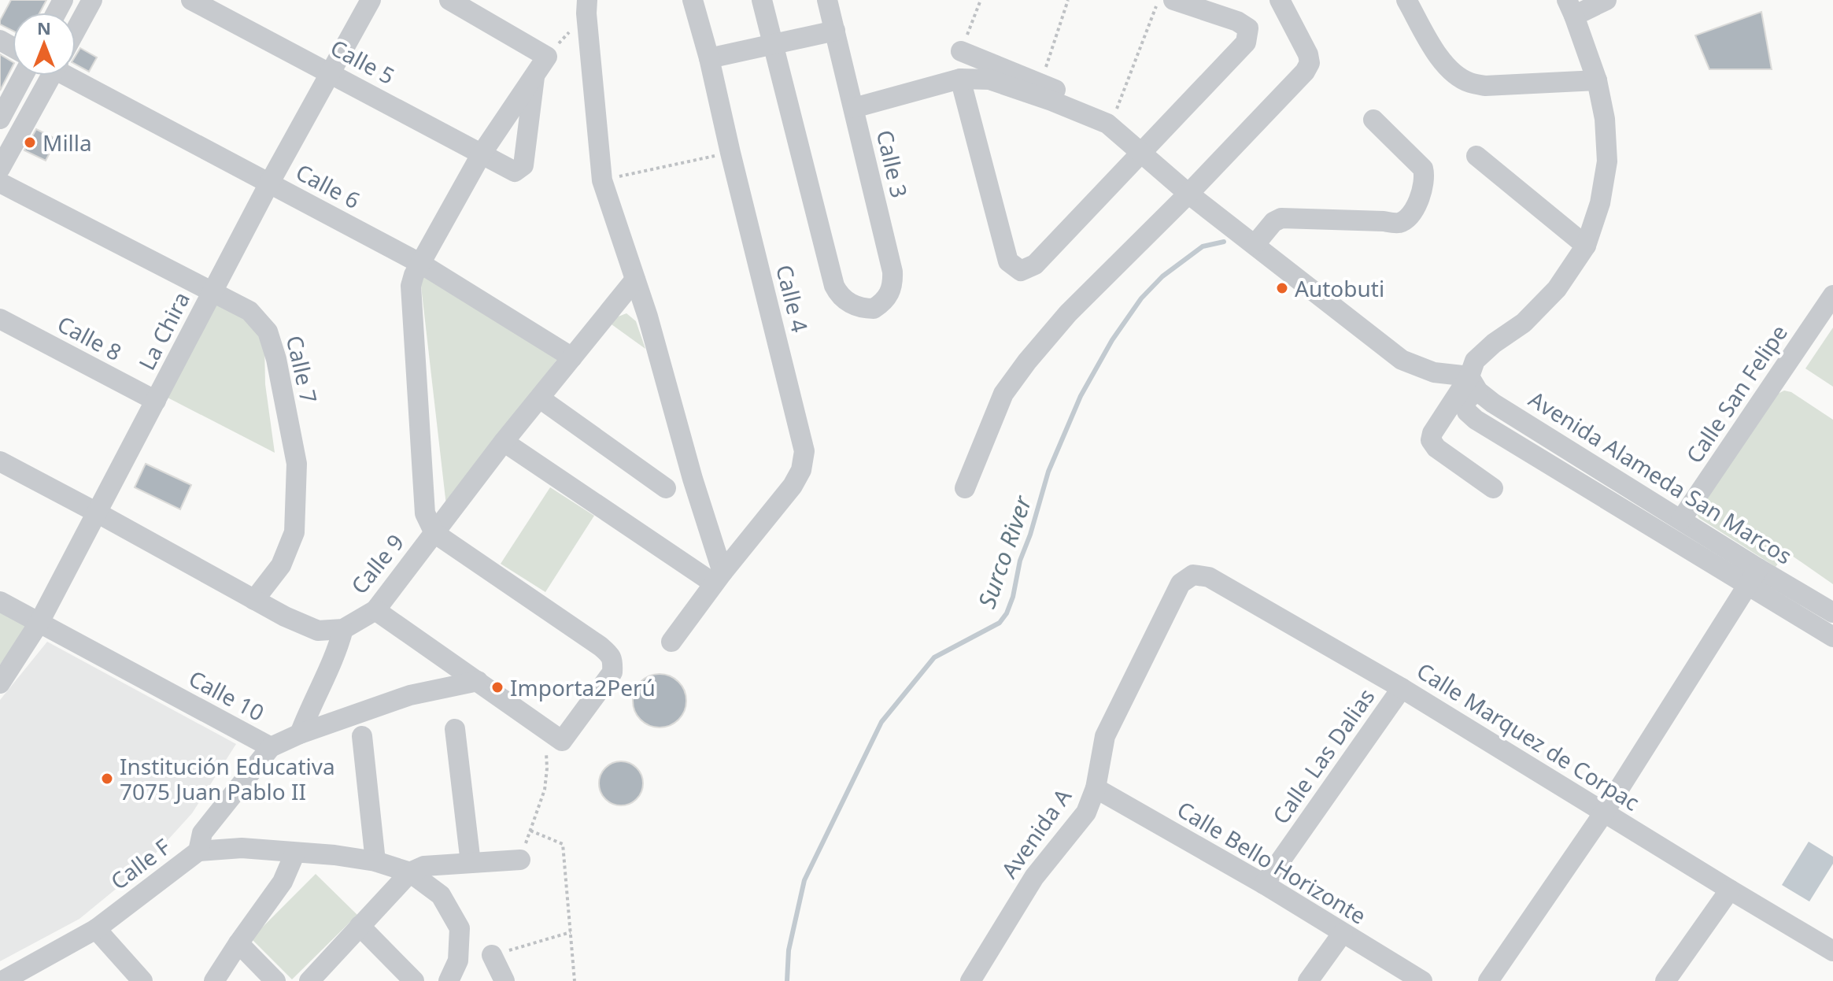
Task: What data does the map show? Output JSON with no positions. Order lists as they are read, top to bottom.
{
  "streets": {
    "street": [
      "Calle 5",
      "Calle 3",
      "Calle 6",
      "Calle 4",
      "La Chira",
      "Calle 8",
      "Calle 7",
      "Calle San Felipe",
      "Avenida Alameda San Marcos",
      "Calle 9",
      "Calle 10",
      "Calle Marquez de Corpac",
      "Calle Las Dalias",
      "Avenida A",
      "Calle Bello Horizonte",
      "Calle F"
    ]
  },
  "crossings": [
    ["Calle 5", "La Chira"],
    ["Calle 6", "La Chira"],
    ["Calle 6", "Calle 9"],
    ["La Chira", "Calle 8"],
    ["La Chira", "Calle 7"],
    ["La Chira", "Calle 10"],
    ["Calle San Felipe", "Avenida Alameda San Marcos"],
    ["Calle 10", "Calle F"],
    ["Calle Marquez de Corpac", "Calle Las Dalias"],
    ["Calle Marquez de Corpac", "Avenida A"],
    ["Calle Las Dalias", "Calle Bello Horizonte"],
    ["Avenida A", "Calle Bello Horizonte"]
  ],
  "water": ["Surco River"],
  "places": [
    "Milla",
    "Autobuti",
    "Importa2Perú",
    "Institución Educativa 7075 Juan Pablo II"
  ],
  "north": "top"
}
